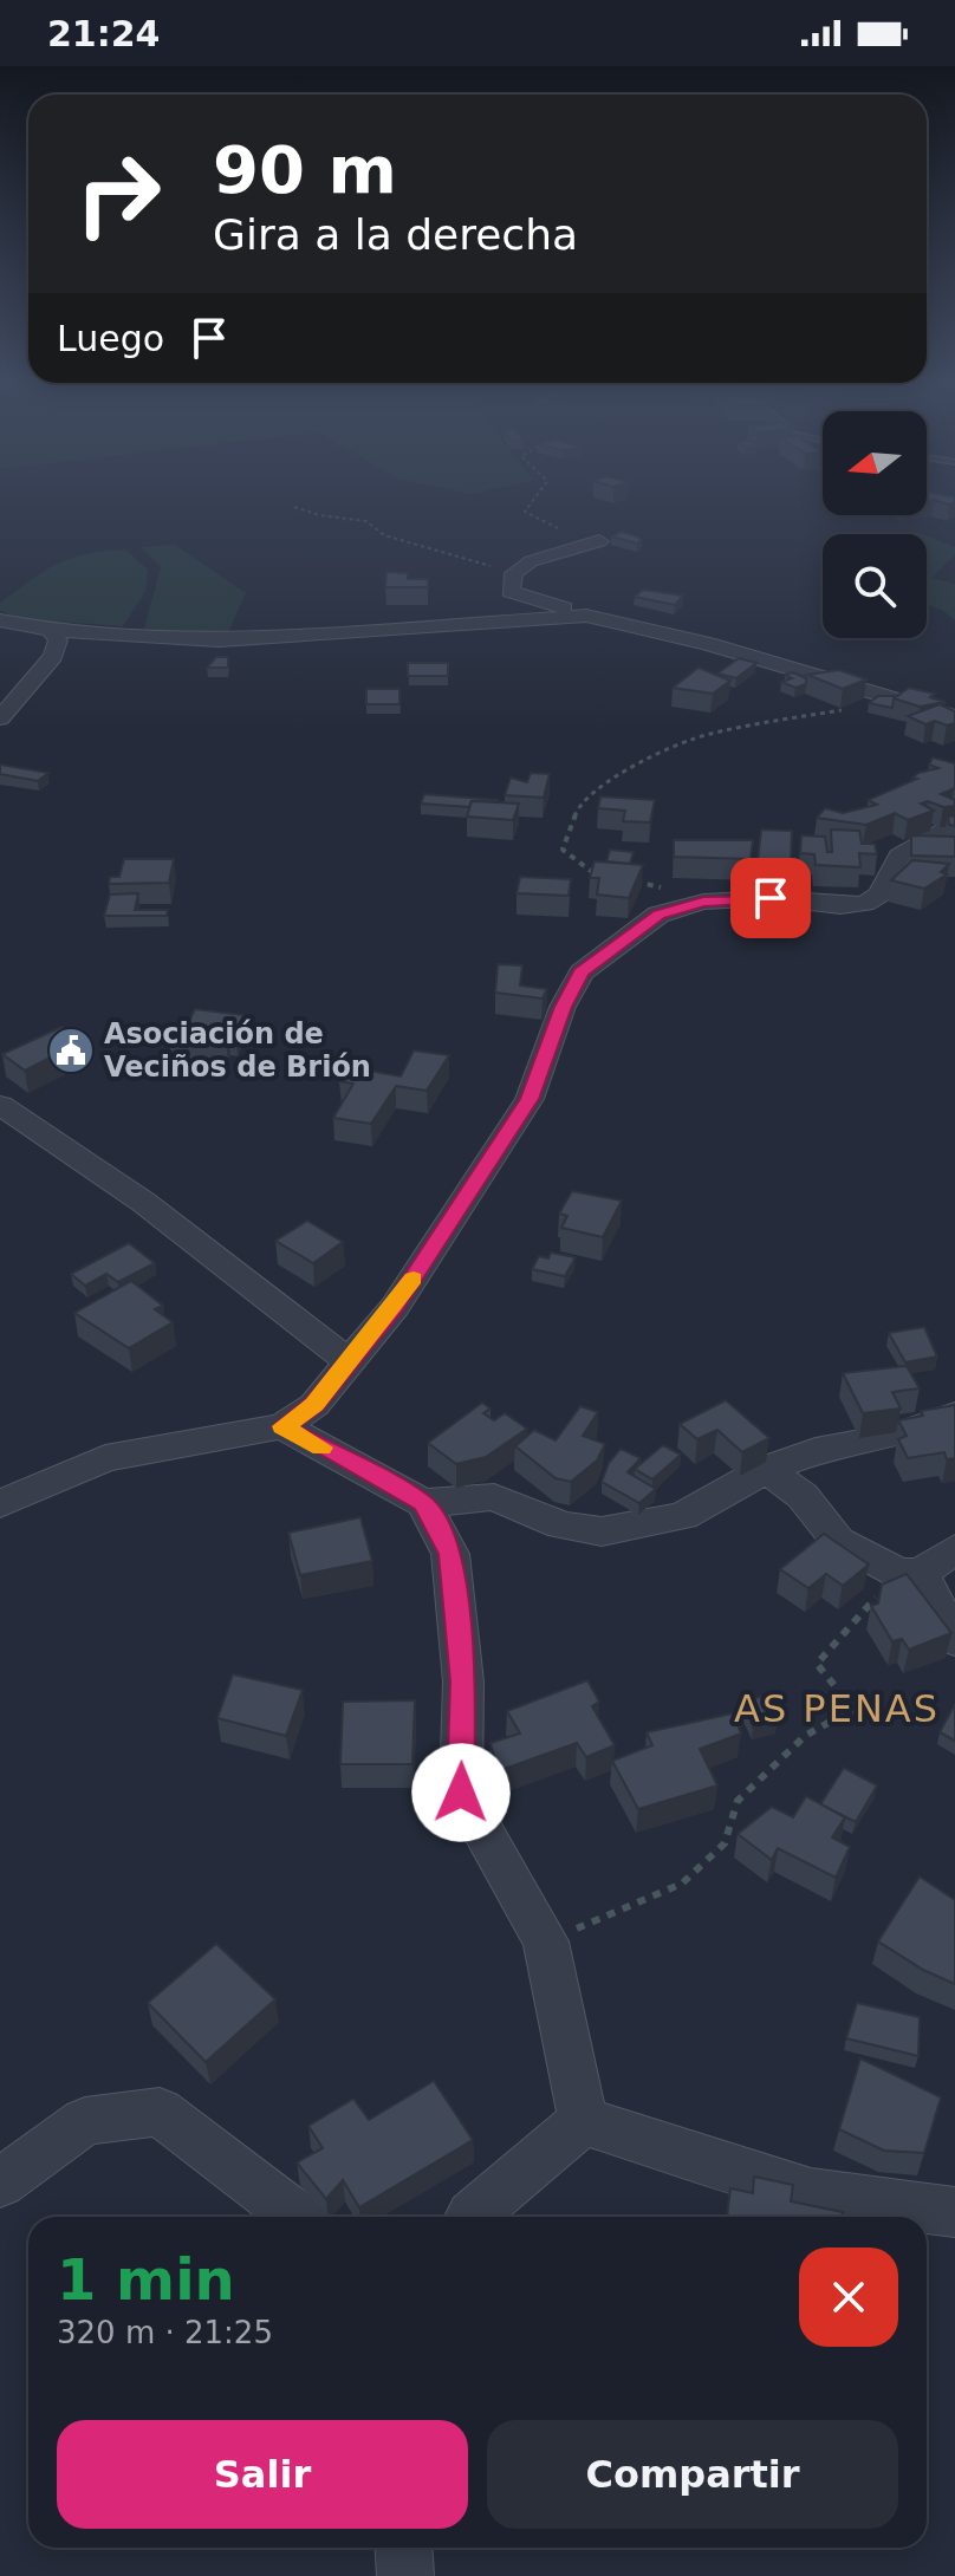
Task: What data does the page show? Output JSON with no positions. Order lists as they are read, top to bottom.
{
  "districts": ["AS PENAS"],
  "places": {
    "public building": ["Asociación de Veciños de Brión"]
  },
  "north": "left",
  "page": {
    "status": "21:24",
    "turn": ["90 m", "Gira a la derecha"],
    "then": "Luego",
    "heading": ["1 min", "320 m · 21:25"],
    "buttons": ["Salir", "Compartir"]
  }
}
